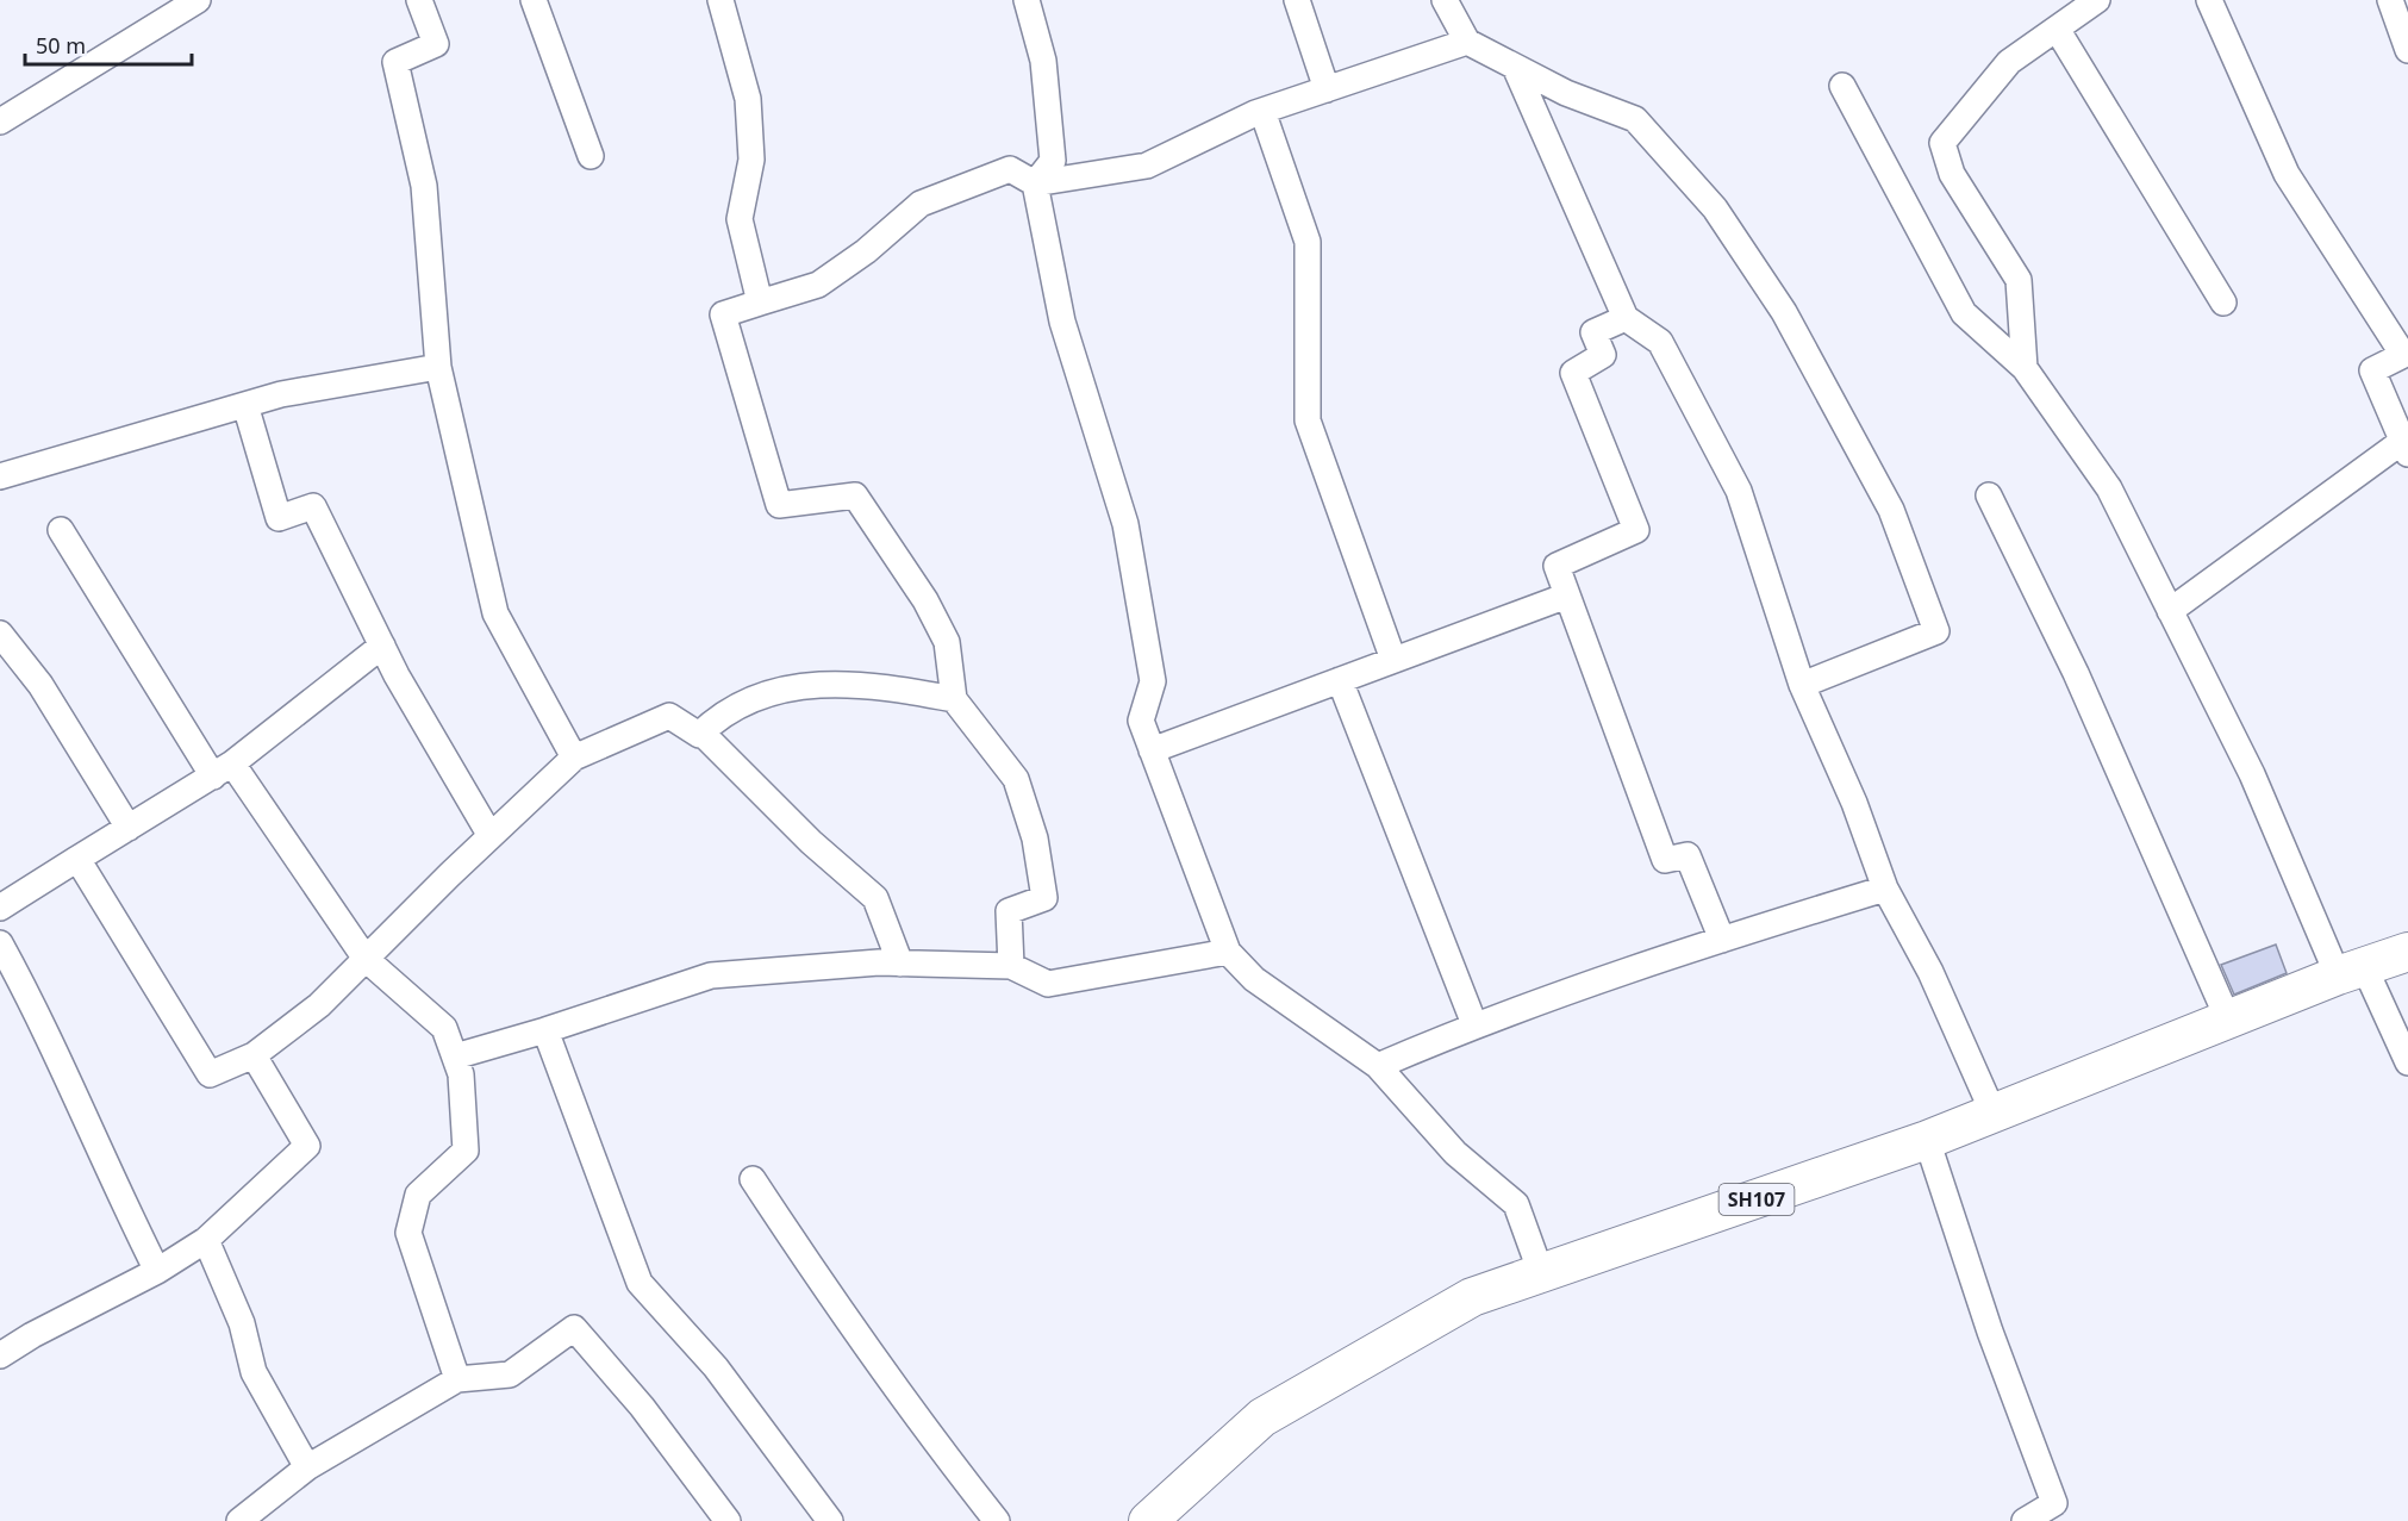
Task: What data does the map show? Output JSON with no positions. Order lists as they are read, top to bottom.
{
  "streets": {
    "main road": ["SH107"]
  },
  "scale_bar": "50 m"
}
